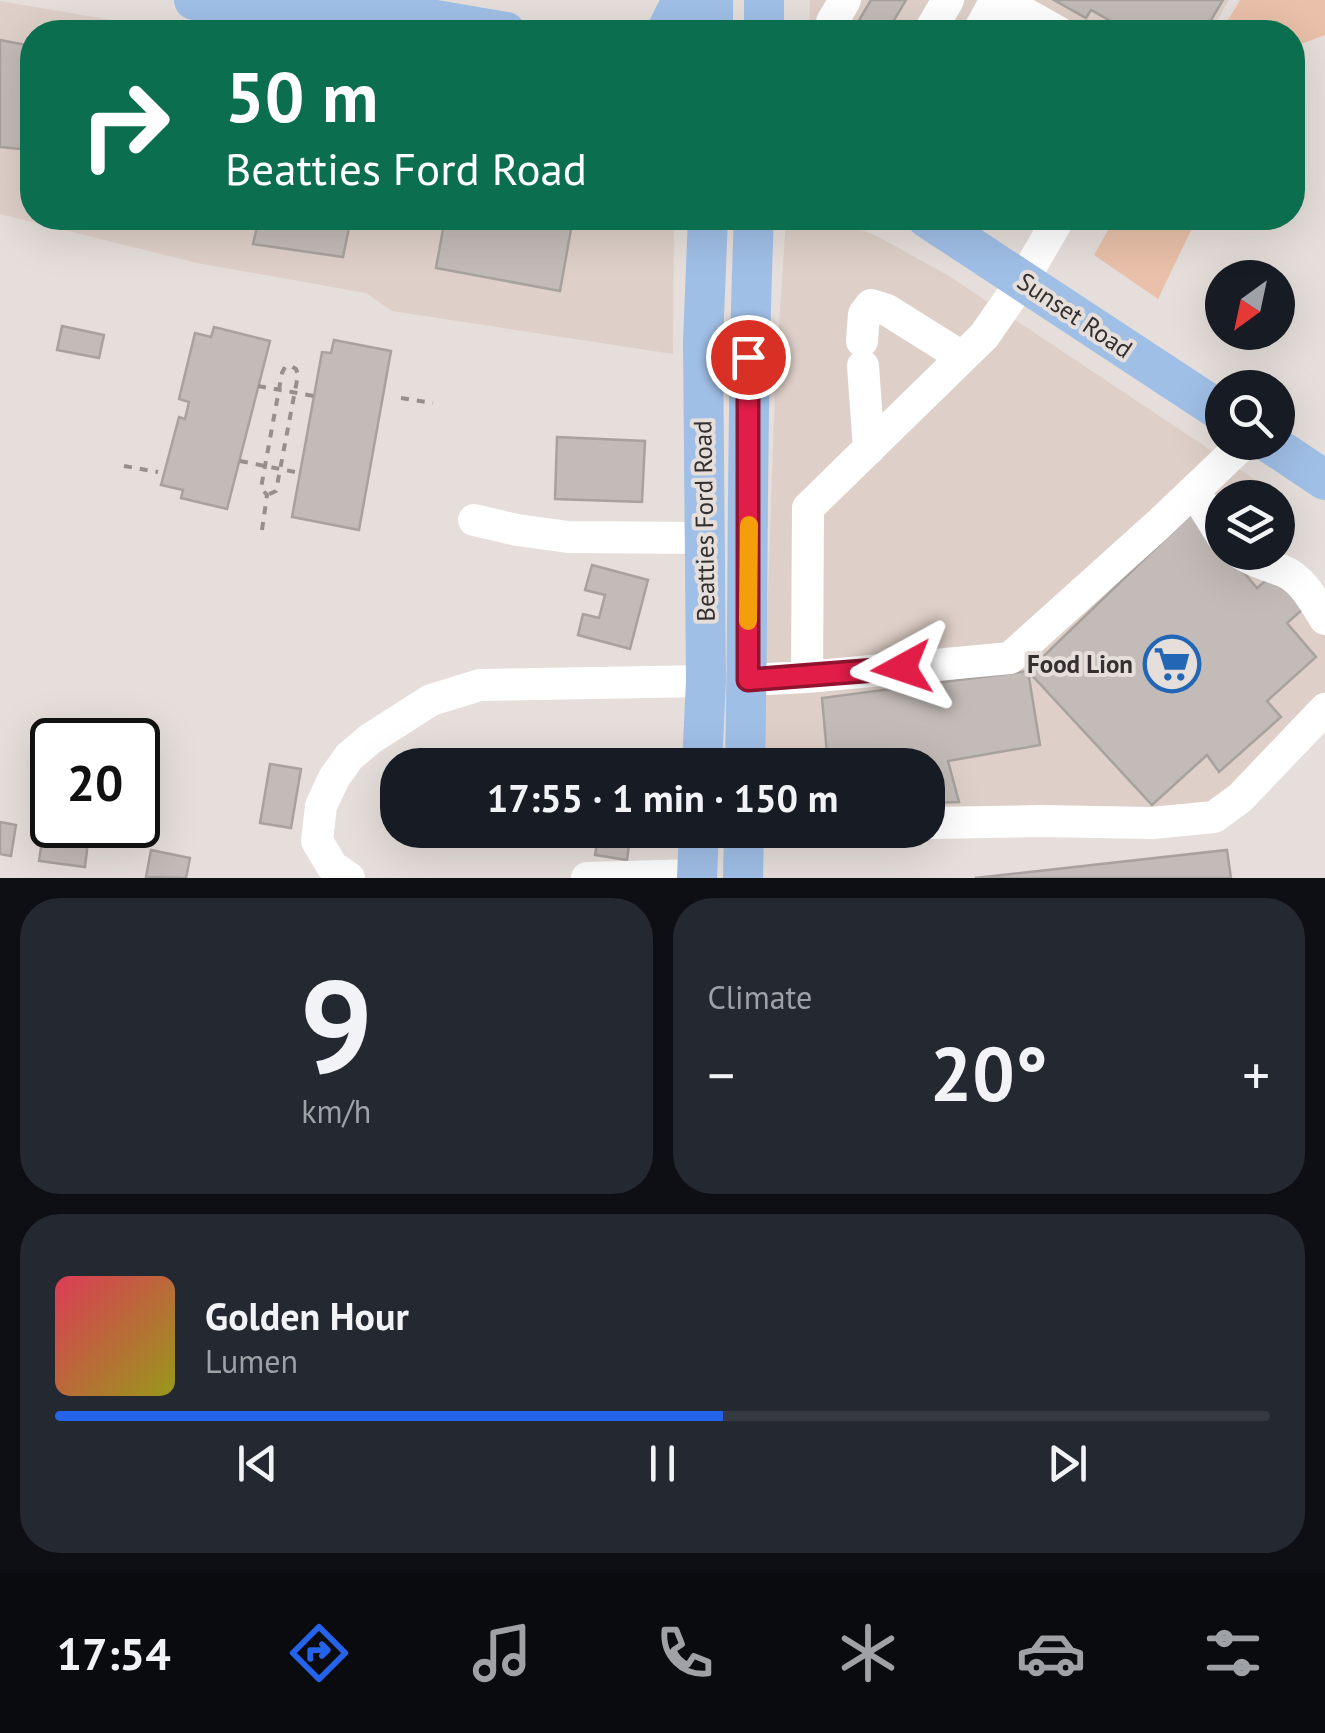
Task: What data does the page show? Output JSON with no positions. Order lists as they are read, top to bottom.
{
  "streets": {
    "main road": ["Sunset Road", "Beatties Ford Road"]
  },
  "places": {
    "supermarket": ["Food Lion"]
  },
  "north": "bottom left",
  "page": {
    "turn": ["50 m", "Beatties Ford Road"],
    "limit": "20",
    "trip": "17:55 · 1 min · 150 m",
    "tile": [
      ["9", "km/h"],
      "Climate"
    ],
    "heat": ["−", "20°", "+"],
    "song": ["Golden Hour", "Lumen"],
    "tabs": "17:54"
  }
}
